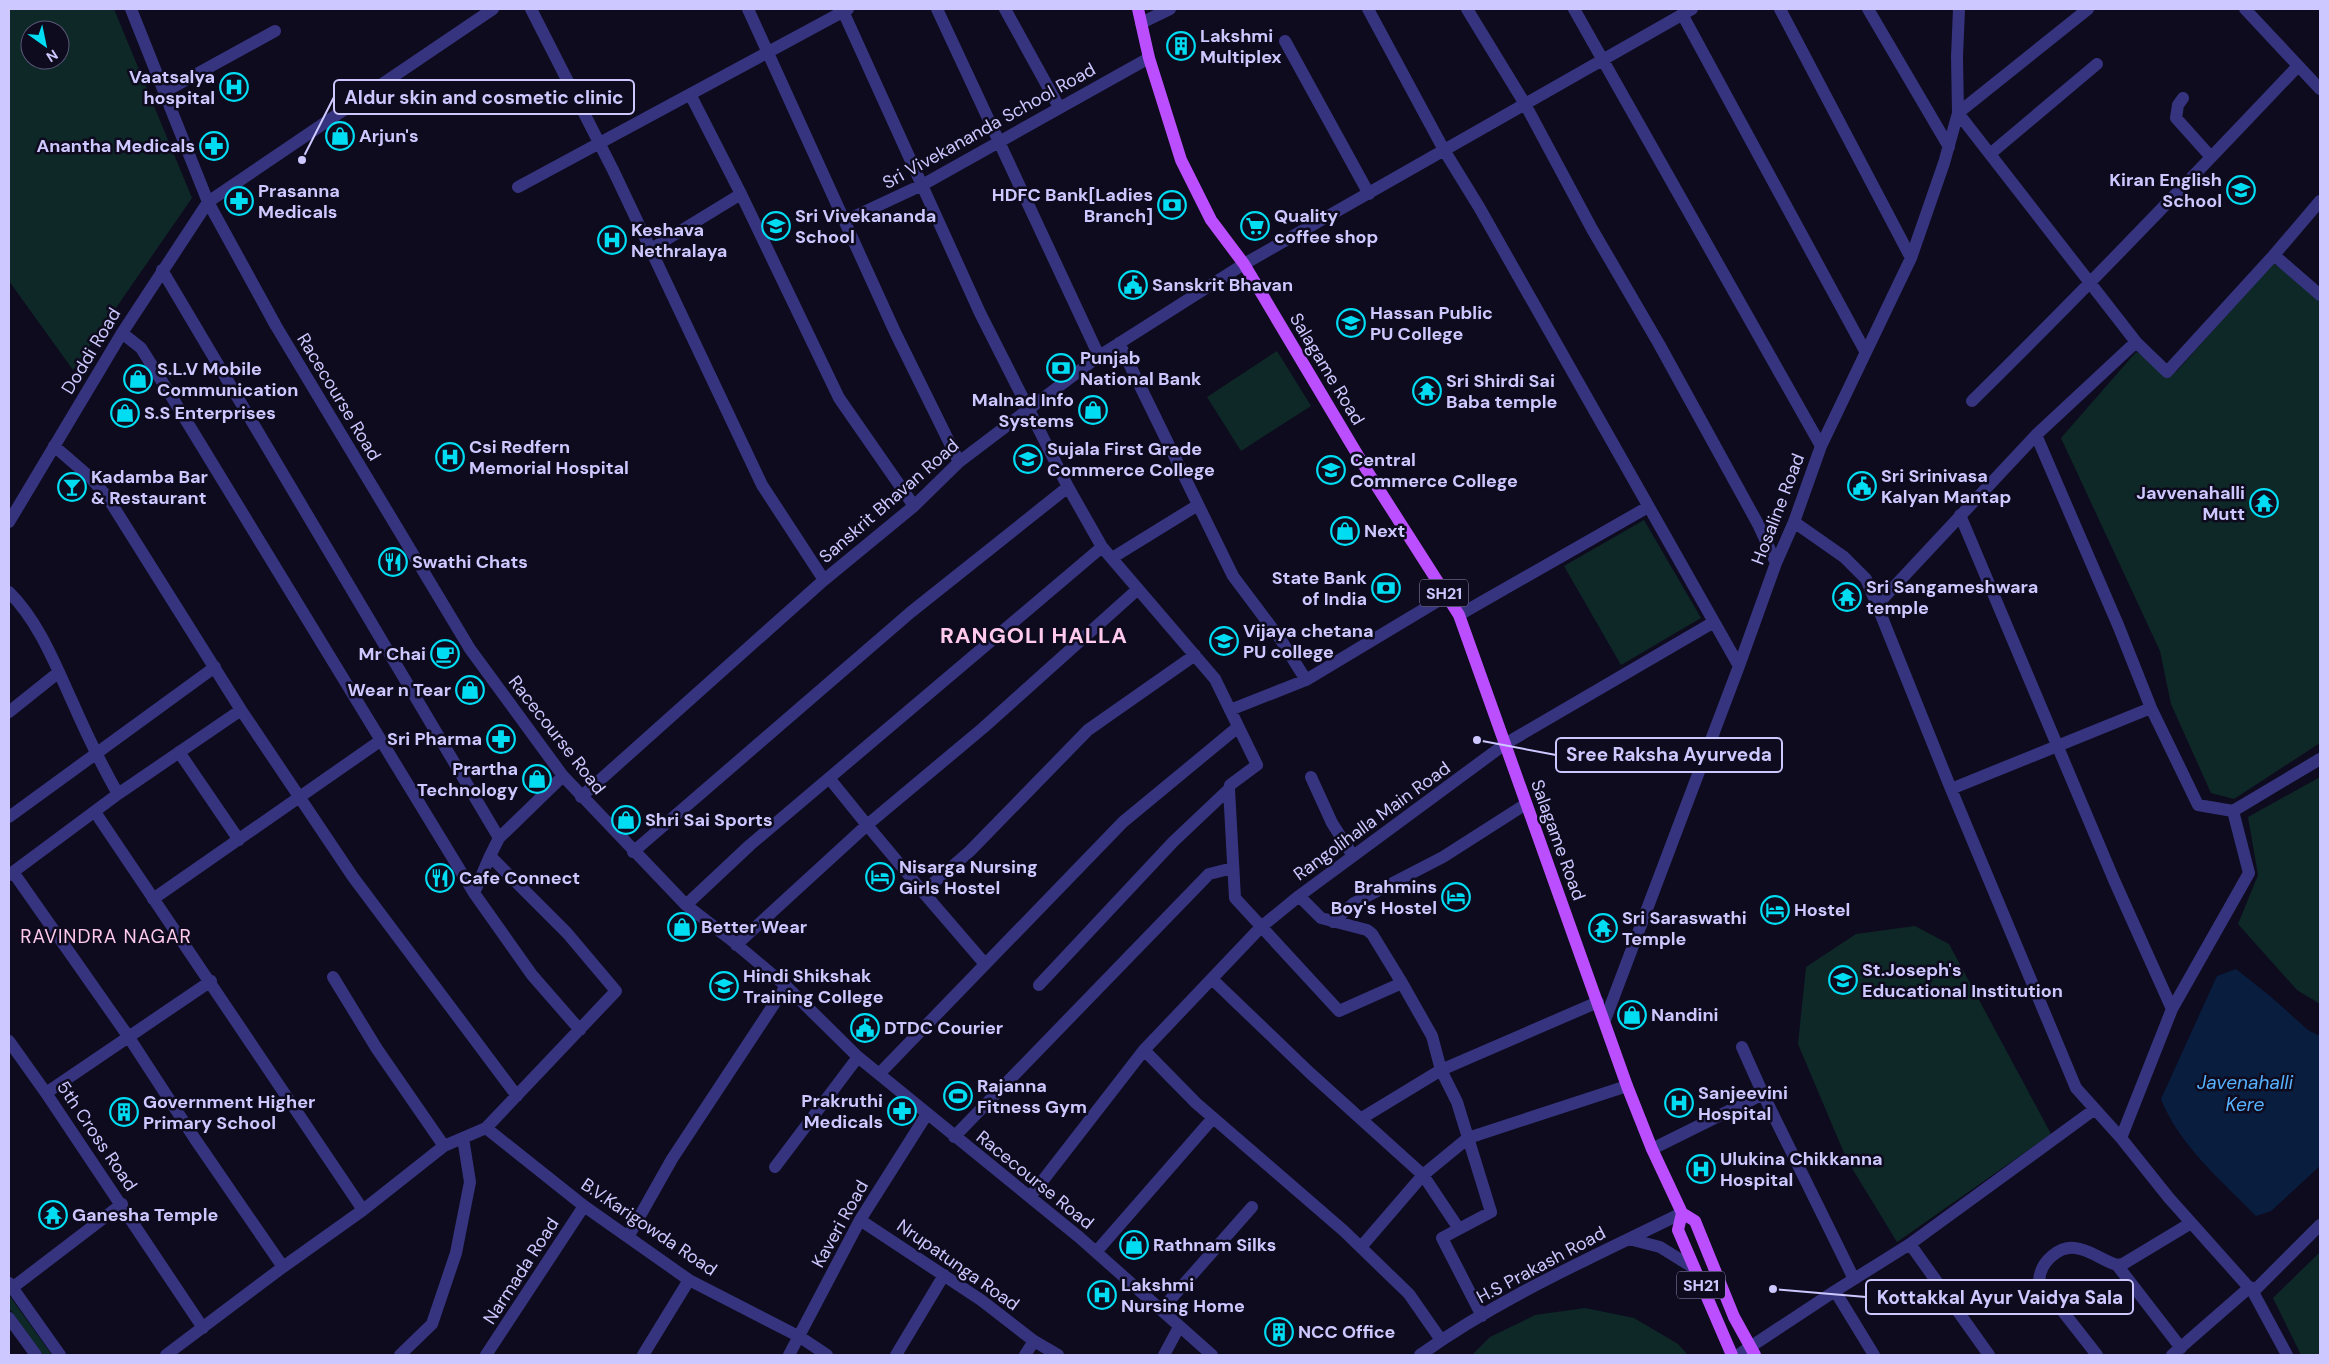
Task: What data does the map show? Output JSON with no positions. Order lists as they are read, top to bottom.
{
  "streets": {
    "main road": ["Salagame Road", "SH21"],
    "street": [
      "Sri Vivekananda School Road",
      "Doddi Road",
      "Racecourse Road",
      "Sanskrit Bhavan Road",
      "Hosaline Road",
      "Rangolihalla Main Road",
      "5th Cross Road",
      "Kaveri Road",
      "B.V.Karigowda Road",
      "Nrupatunga Road",
      "H.S Prakash Road",
      "Narmada Road"
    ]
  },
  "crossings": [
    ["Sri Vivekananda School Road", "Salagame Road"],
    ["Doddi Road", "Racecourse Road"],
    ["Salagame Road", "Sanskrit Bhavan Road"],
    ["Salagame Road", "Hosaline Road"],
    ["Salagame Road", "Rangolihalla Main Road"],
    ["Salagame Road", "H.S Prakash Road"],
    ["Racecourse Road", "Sanskrit Bhavan Road"],
    ["Racecourse Road", "Rangolihalla Main Road"],
    ["Racecourse Road", "Kaveri Road"],
    ["Kaveri Road", "B.V.Karigowda Road"],
    ["Kaveri Road", "Nrupatunga Road"],
    ["B.V.Karigowda Road", "Narmada Road"]
  ],
  "districts": ["RANGOLI HALLA", "RAVINDRA NAGAR"],
  "water": ["Javenahalli Kere"],
  "places": {
    "building": ["Lakshmi Multiplex", "Government Higher Primary School", "NCC Office"],
    "hospital": [
      "Vaatsalya hospital",
      "Keshava Nethralaya",
      "Csi Redfern Memorial Hospital",
      "Sanjeevini Hospital",
      "Ulukina Chikkanna Hospital",
      "Lakshmi Nursing Home"
    ],
    "shop": [
      "Arjun's",
      "S.L.V Mobile Communication",
      "Malnad Info Systems",
      "S.S Enterprises",
      "Next",
      "Wear n Tear",
      "Prartha Technology",
      "Shri Sai Sports",
      "Better Wear",
      "Nandini",
      "Rathnam Silks"
    ],
    "pharmacy": [
      "Anantha Medicals",
      "Prasanna Medicals",
      "Sri Pharma",
      "Prakruthi Medicals"
    ],
    "other": ["Aldur skin and cosmetic clinic", "Sree Raksha Ayurveda", "Kottakkal Ayur Vaidya Sala"],
    "school or university": [
      "Kiran English School",
      "Sri Vivekananda School",
      "Hassan Public PU College",
      "Sujala First Grade Commerce College",
      "Central Commerce College",
      "Vijaya chetana PU college",
      "St.Joseph's Educational Institution",
      "Hindi Shikshak Training College"
    ],
    "bank": ["HDFC Bank[Ladies Branch]", "Punjab National Bank", "State Bank of India"],
    "supermarket": ["Quality coffee shop"],
    "public building": ["Sanskrit Bhavan", "Sri Srinivasa Kalyan Mantap", "DTDC Courier"],
    "temple": [
      "Sri Shirdi Sai Baba temple",
      "Javvenahalli Mutt",
      "Sri Sangameshwara temple",
      "Sri Saraswathi Temple",
      "Ganesha Temple"
    ],
    "bar": ["Kadamba Bar & Restaurant"],
    "restaurant": ["Swathi Chats", "Cafe Connect"],
    "cafe": ["Mr Chai"],
    "hotel": ["Nisarga Nursing Girls Hostel", "Brahmins Boy's Hostel", "Hostel"],
    "sports": ["Rajanna Fitness Gym"]
  },
  "north": "bottom right"
}
